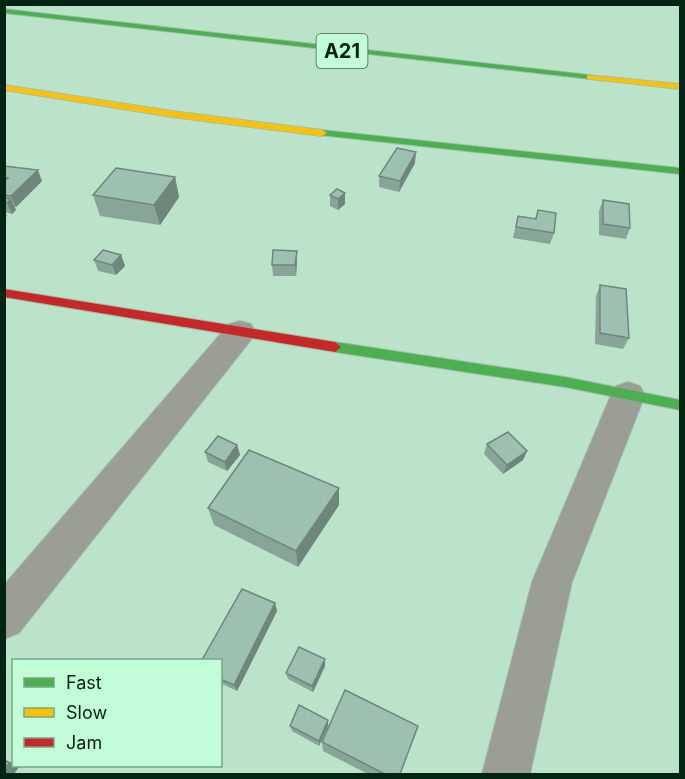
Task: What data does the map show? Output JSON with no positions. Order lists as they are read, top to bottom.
{
  "streets": {
    "street": ["A21"]
  },
  "legend": ["Fast", "Slow", "Jam"]
}
